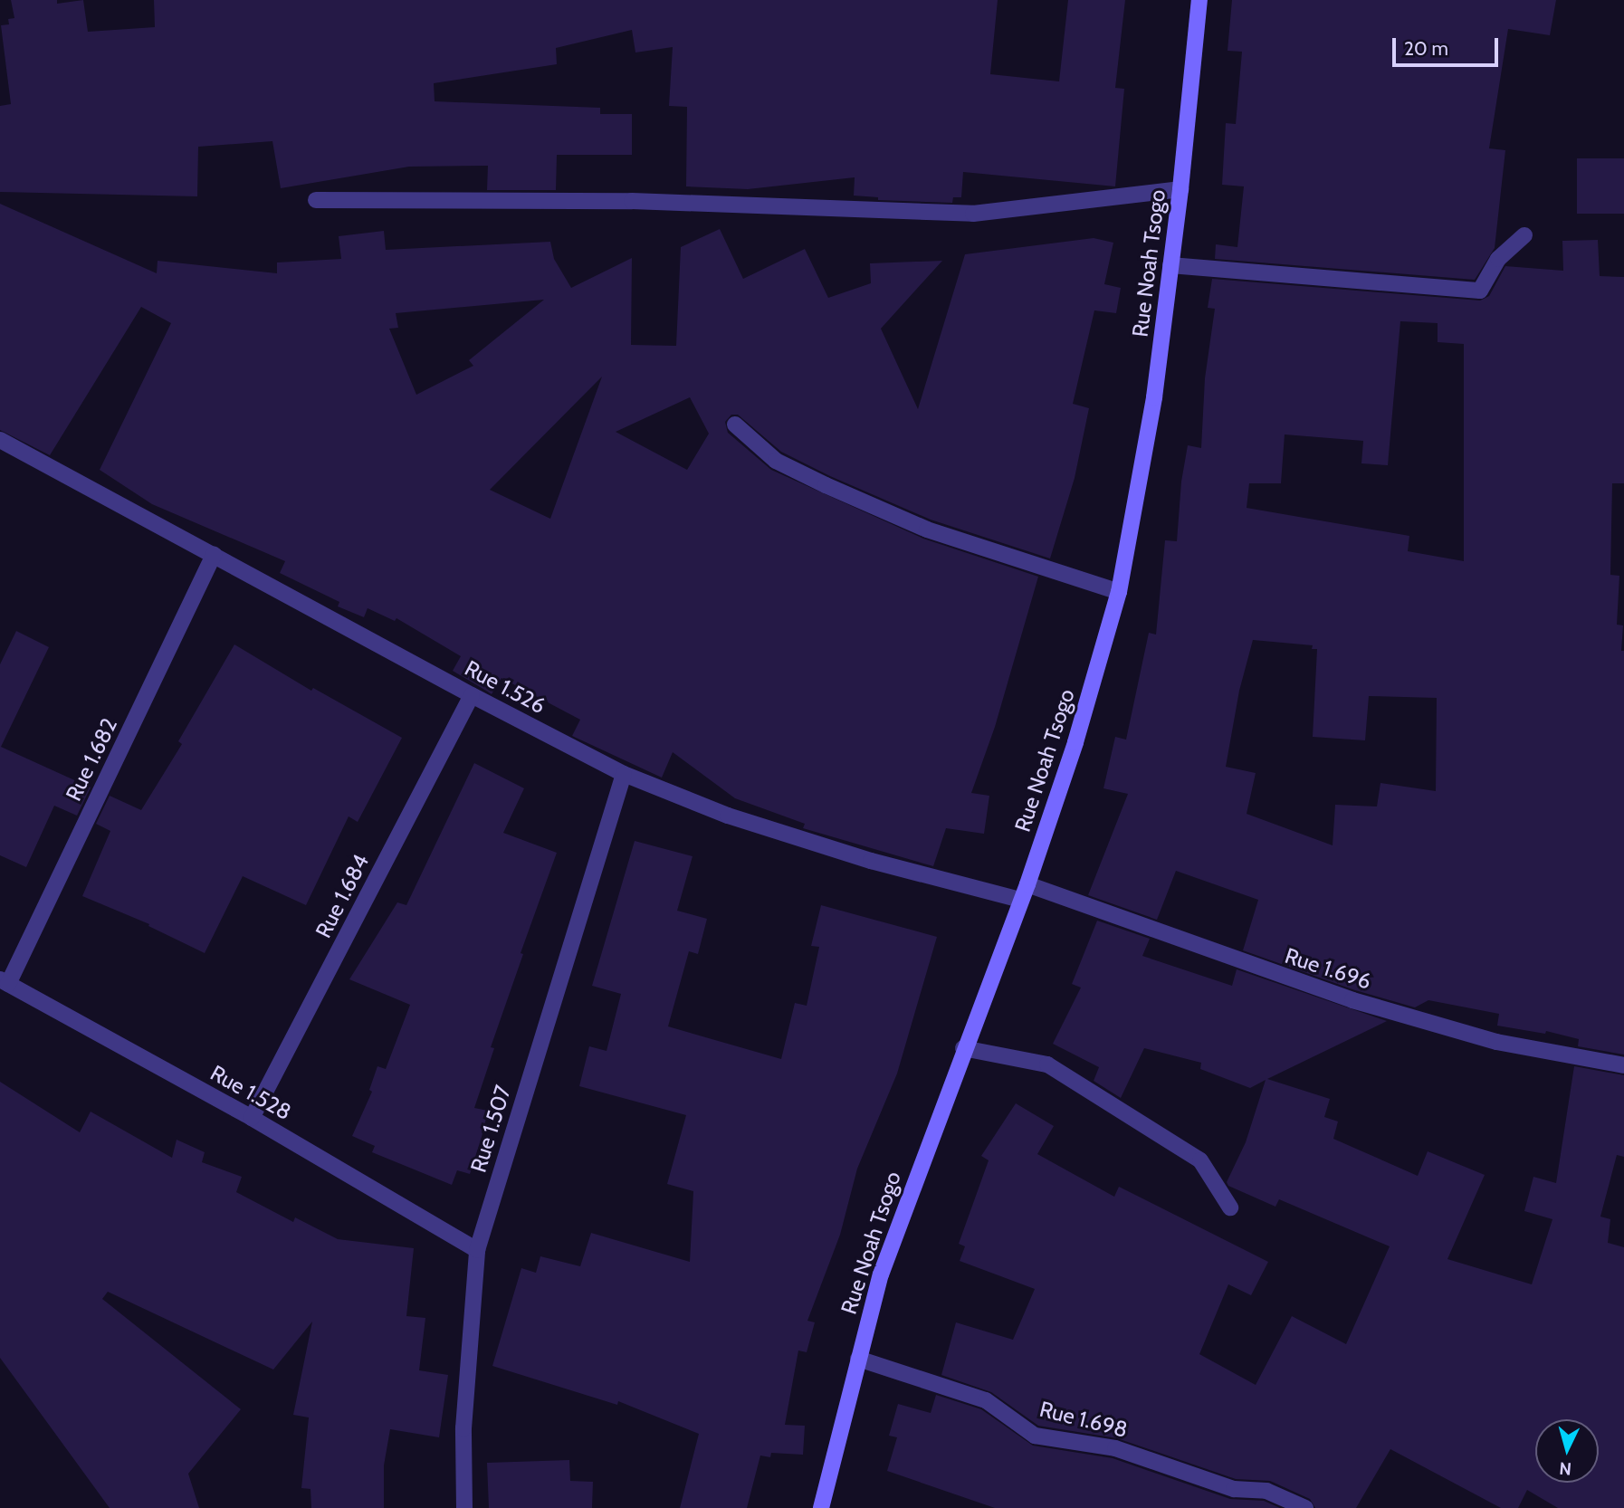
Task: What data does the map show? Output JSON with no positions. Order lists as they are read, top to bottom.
{
  "streets": {
    "main road": ["Rue Noah Tsogo"],
    "street": [
      "Rue 1.526",
      "Rue 1.682",
      "Rue 1.684",
      "Rue 1.696",
      "Rue 1.528",
      "Rue 1.507",
      "Rue 1.698"
    ]
  },
  "crossings": [
    ["Rue Noah Tsogo", "Rue 1.526"],
    ["Rue Noah Tsogo", "Rue 1.696"],
    ["Rue Noah Tsogo", "Rue 1.698"],
    ["Rue 1.526", "Rue 1.682"],
    ["Rue 1.526", "Rue 1.684"],
    ["Rue 1.526", "Rue 1.507"],
    ["Rue 1.682", "Rue 1.528"],
    ["Rue 1.684", "Rue 1.528"],
    ["Rue 1.528", "Rue 1.507"]
  ],
  "scale_bar": "20 m",
  "north": "bottom"
}
